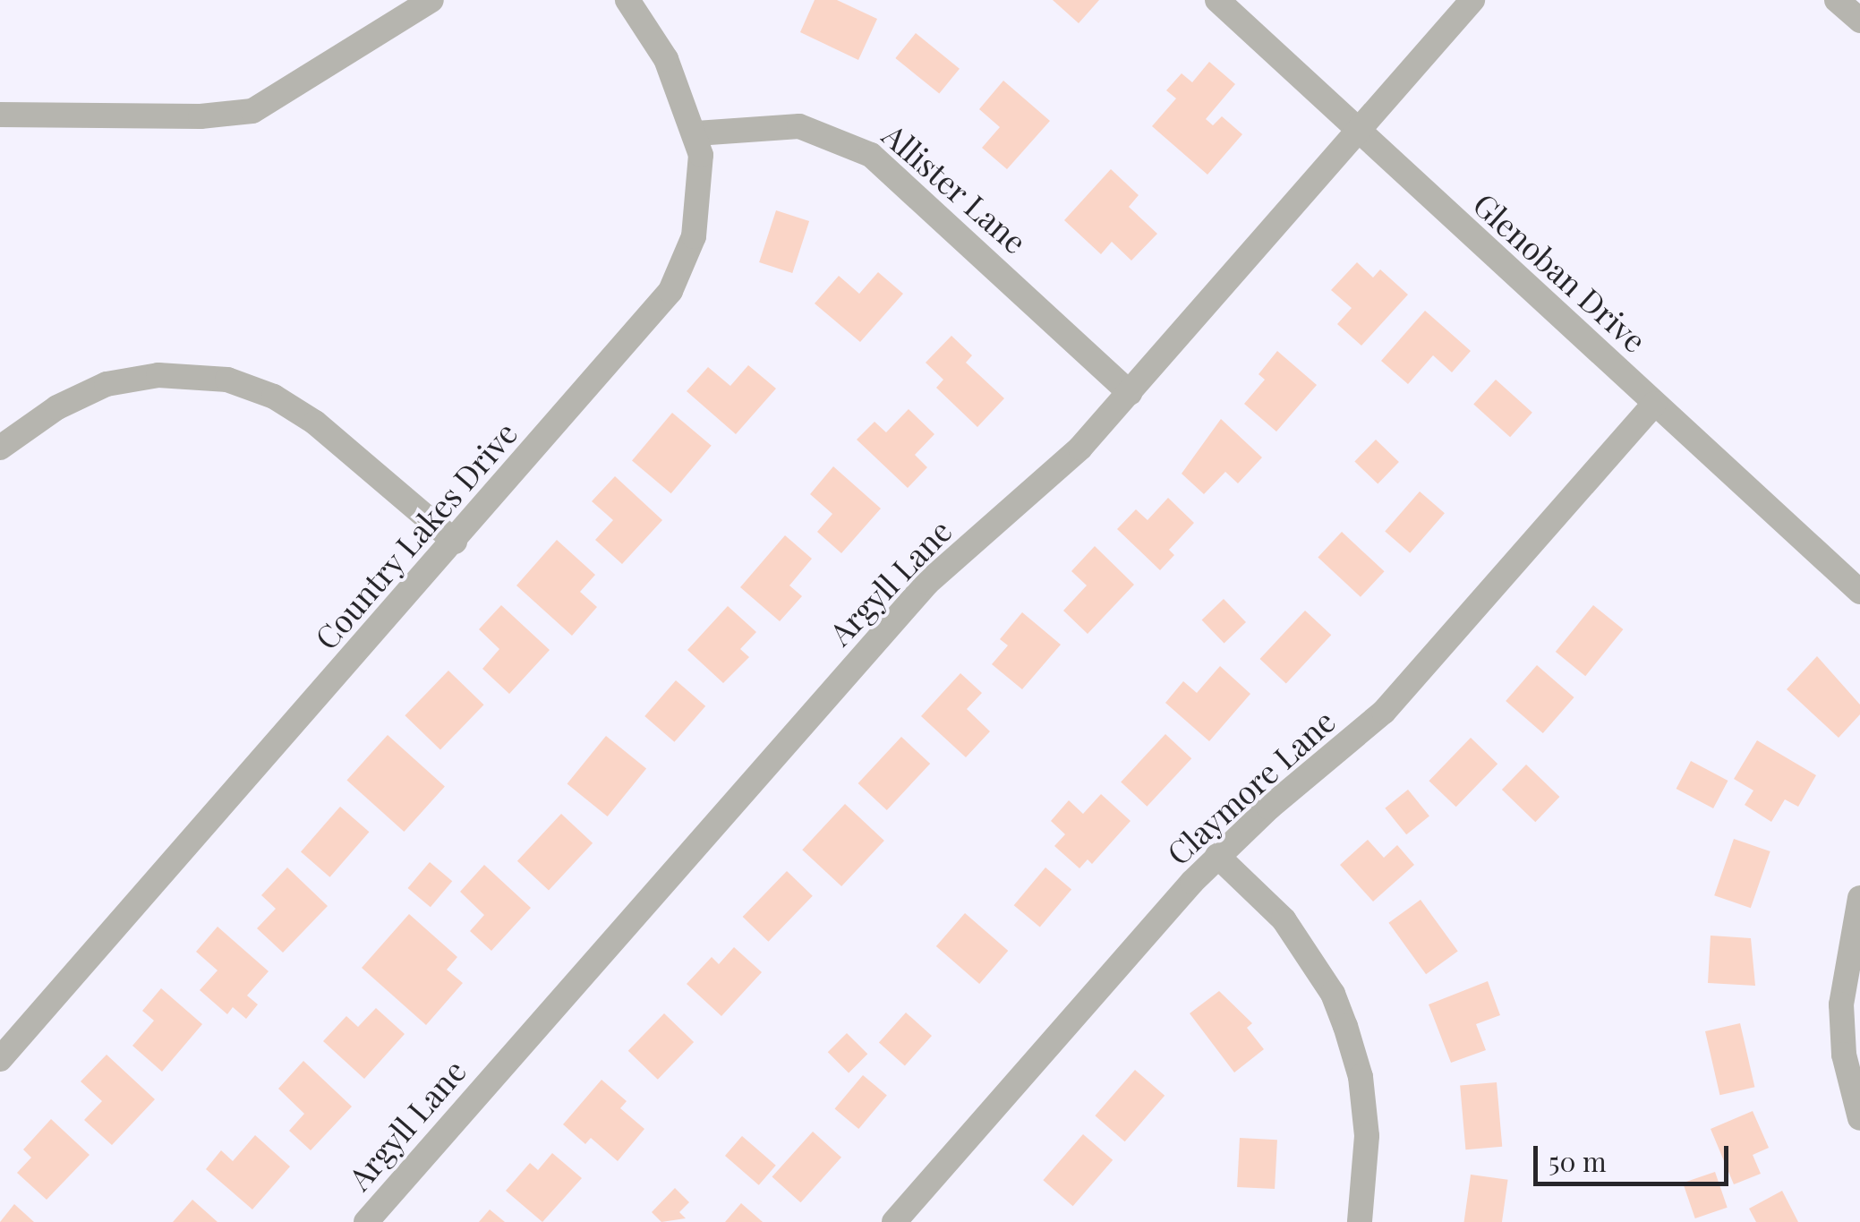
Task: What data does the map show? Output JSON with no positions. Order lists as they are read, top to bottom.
{
  "streets": {
    "street": [
      "Allister Lane",
      "Glenoban Drive",
      "Country Lakes Drive",
      "Argyll Lane",
      "Claymore Lane"
    ]
  },
  "crossings": [
    ["Allister Lane", "Country Lakes Drive"],
    ["Allister Lane", "Argyll Lane"],
    ["Glenoban Drive", "Argyll Lane"],
    ["Glenoban Drive", "Claymore Lane"]
  ],
  "scale_bar": "50 m"
}
